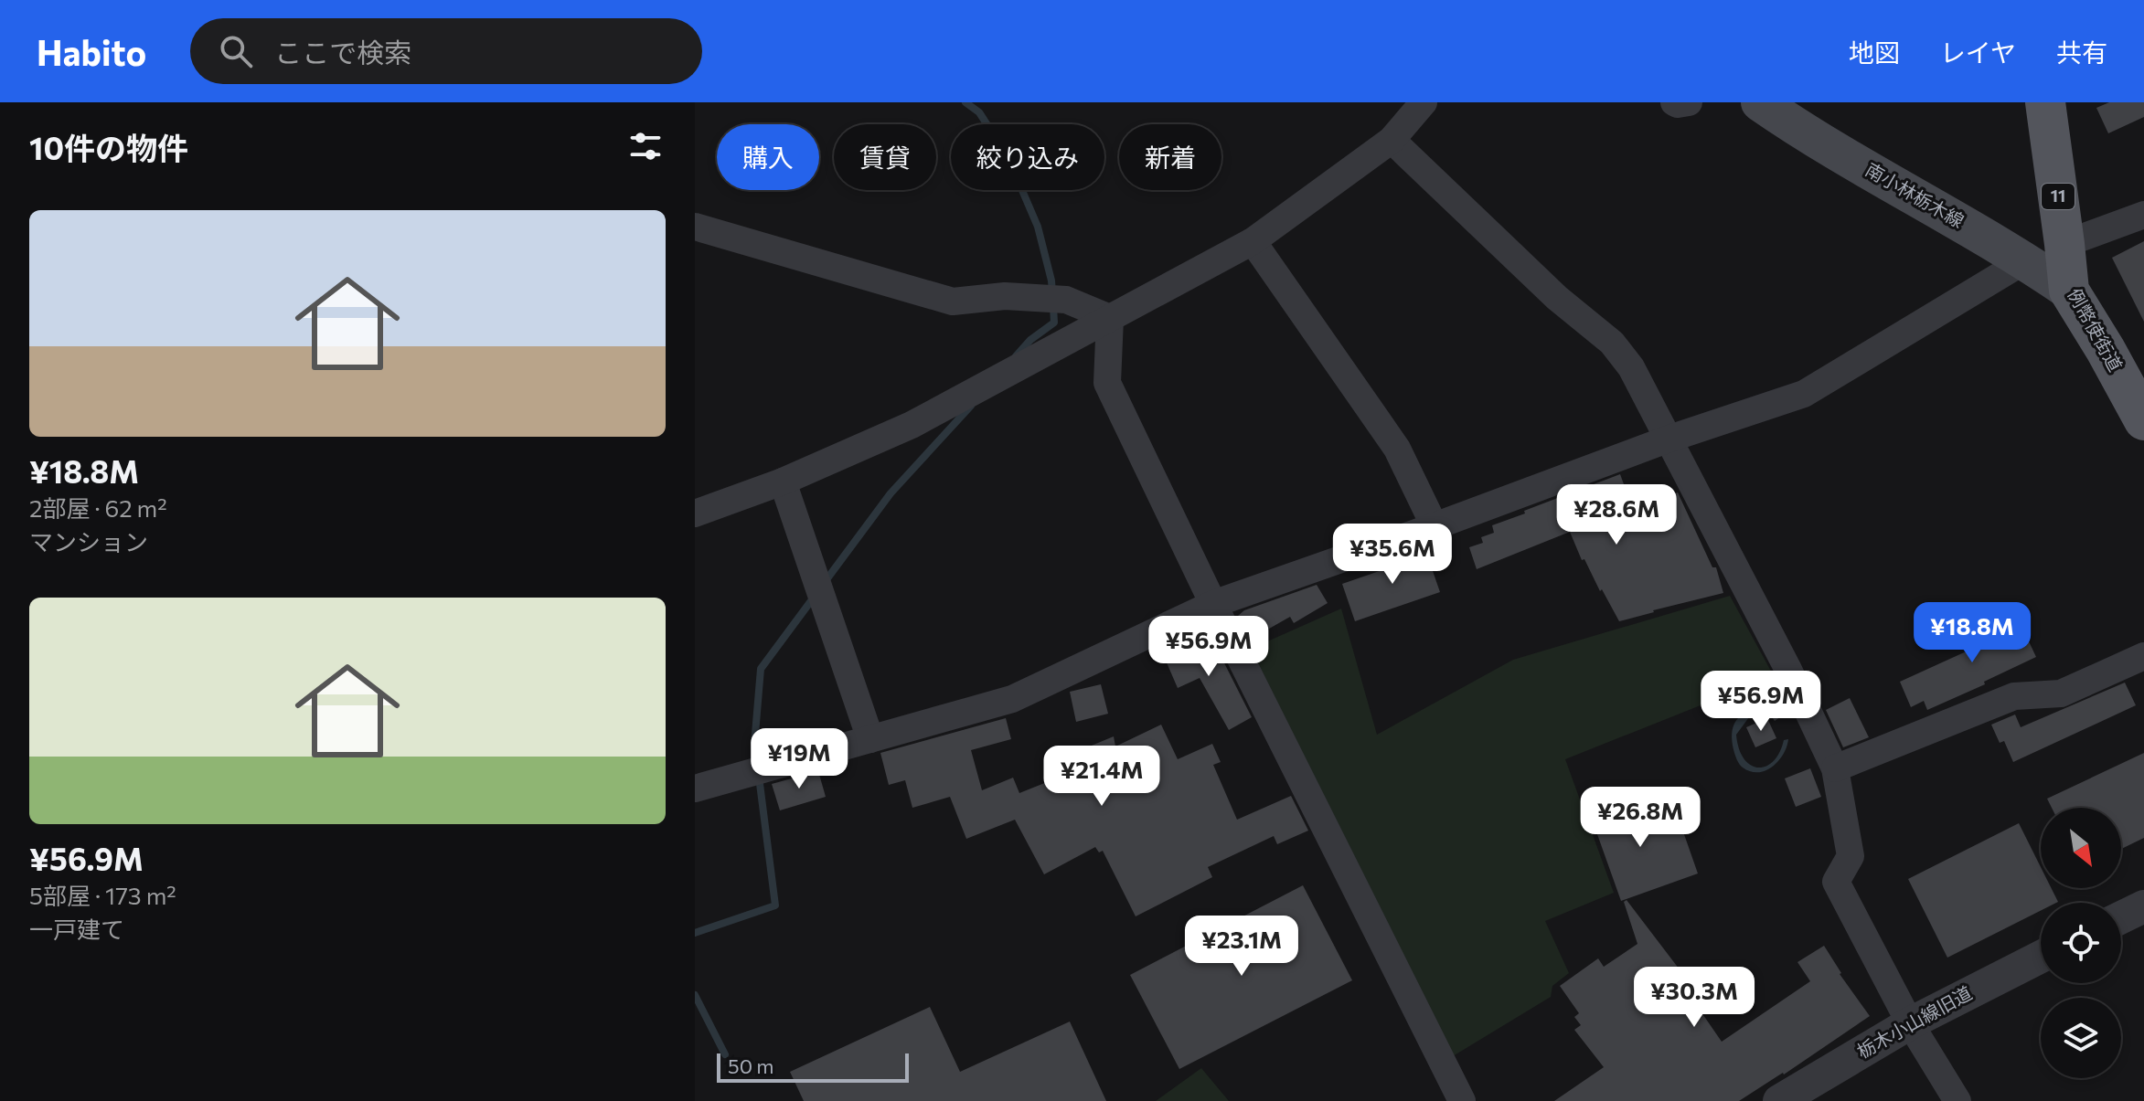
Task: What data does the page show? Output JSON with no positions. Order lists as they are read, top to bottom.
{
  "streets": {
    "main road": ["南小林栃木線", "11", "例幣使街道"],
    "street": ["栃木小山線旧道"]
  },
  "crossings": [
    ["南小林栃木線", "例幣使街道"]
  ],
  "scale_bar": "50 m",
  "north": "bottom right",
  "page": {
    "header": "Habito",
    "search": "ここで検索",
    "nav": ["地図", "レイヤ", "共有"],
    "heading": "10件の物件",
    "chip": [
      "購入",
      "賃貸",
      "絞り込み",
      "新着"
    ],
    "list": [
      {
        "name": "¥18.8M",
        "note": "2部屋 · 62 m² · マンション"
      },
      {
        "name": "¥56.9M",
        "note": "5部屋 · 173 m² · 一戸建て"
      }
    ],
    "price": [
      "¥28.6M",
      "¥35.6M",
      "¥18.8M",
      "¥56.9M",
      "¥56.9M",
      "¥19M",
      "¥21.4M",
      "¥26.8M",
      "¥23.1M",
      "¥30.3M"
    ],
    "scale": "50 m"
  }
}
